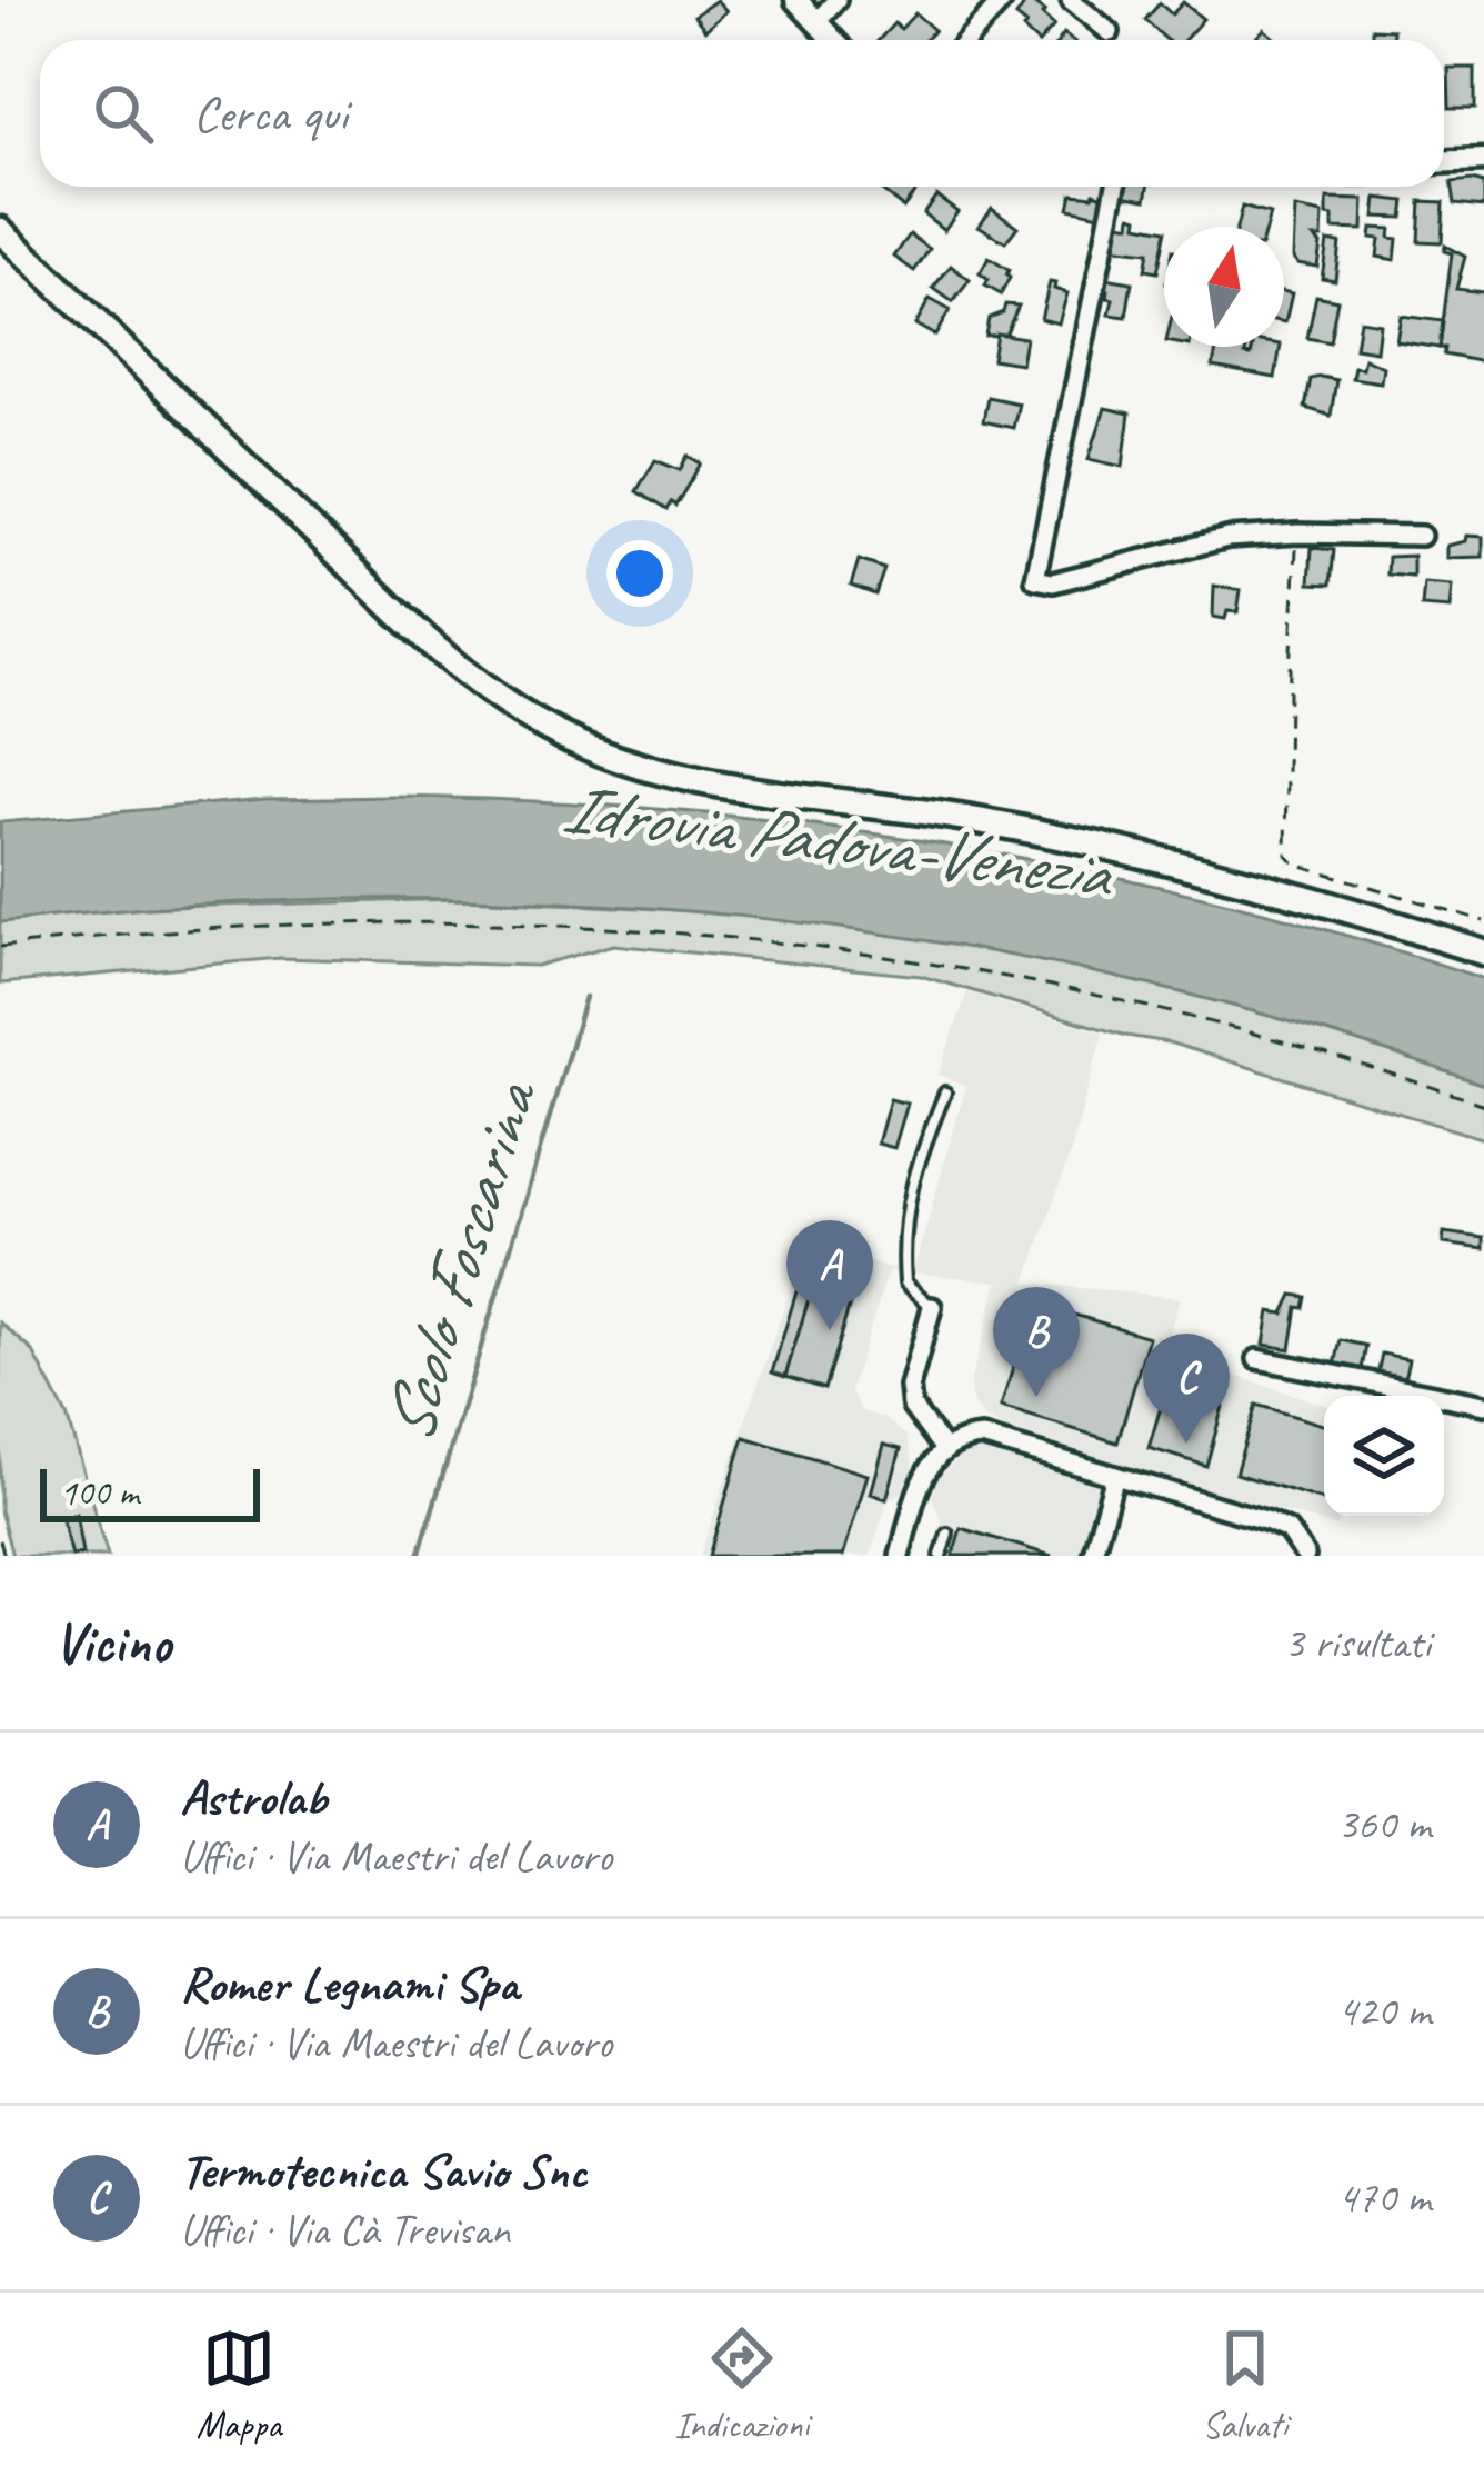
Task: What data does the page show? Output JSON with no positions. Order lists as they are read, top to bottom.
{
  "water": ["Idrovia Padova-Venezia", "Scolo Foscarina"],
  "scale_bar": "100 m",
  "north": "top",
  "page": {
    "search": "Cerca qui",
    "pins": ["A", "B", "C"],
    "scale": "100 m",
    "heading": ["Vicino", "3 risultati"],
    "list": [
      {
        "mark": "A",
        "name": "Astrolab",
        "note": "Uffici · Via Maestri del Lavoro",
        "value": "360 m"
      },
      {
        "mark": "B",
        "name": "Romer Legnami Spa",
        "note": "Uffici · Via Maestri del Lavoro",
        "value": "420 m"
      },
      {
        "mark": "C",
        "name": "Termotecnica Savio Snc",
        "note": "Uffici · Via Cà Trevisan",
        "value": "470 m"
      }
    ],
    "nav": ["Mappa", "Indicazioni", "Salvati"]
  }
}
